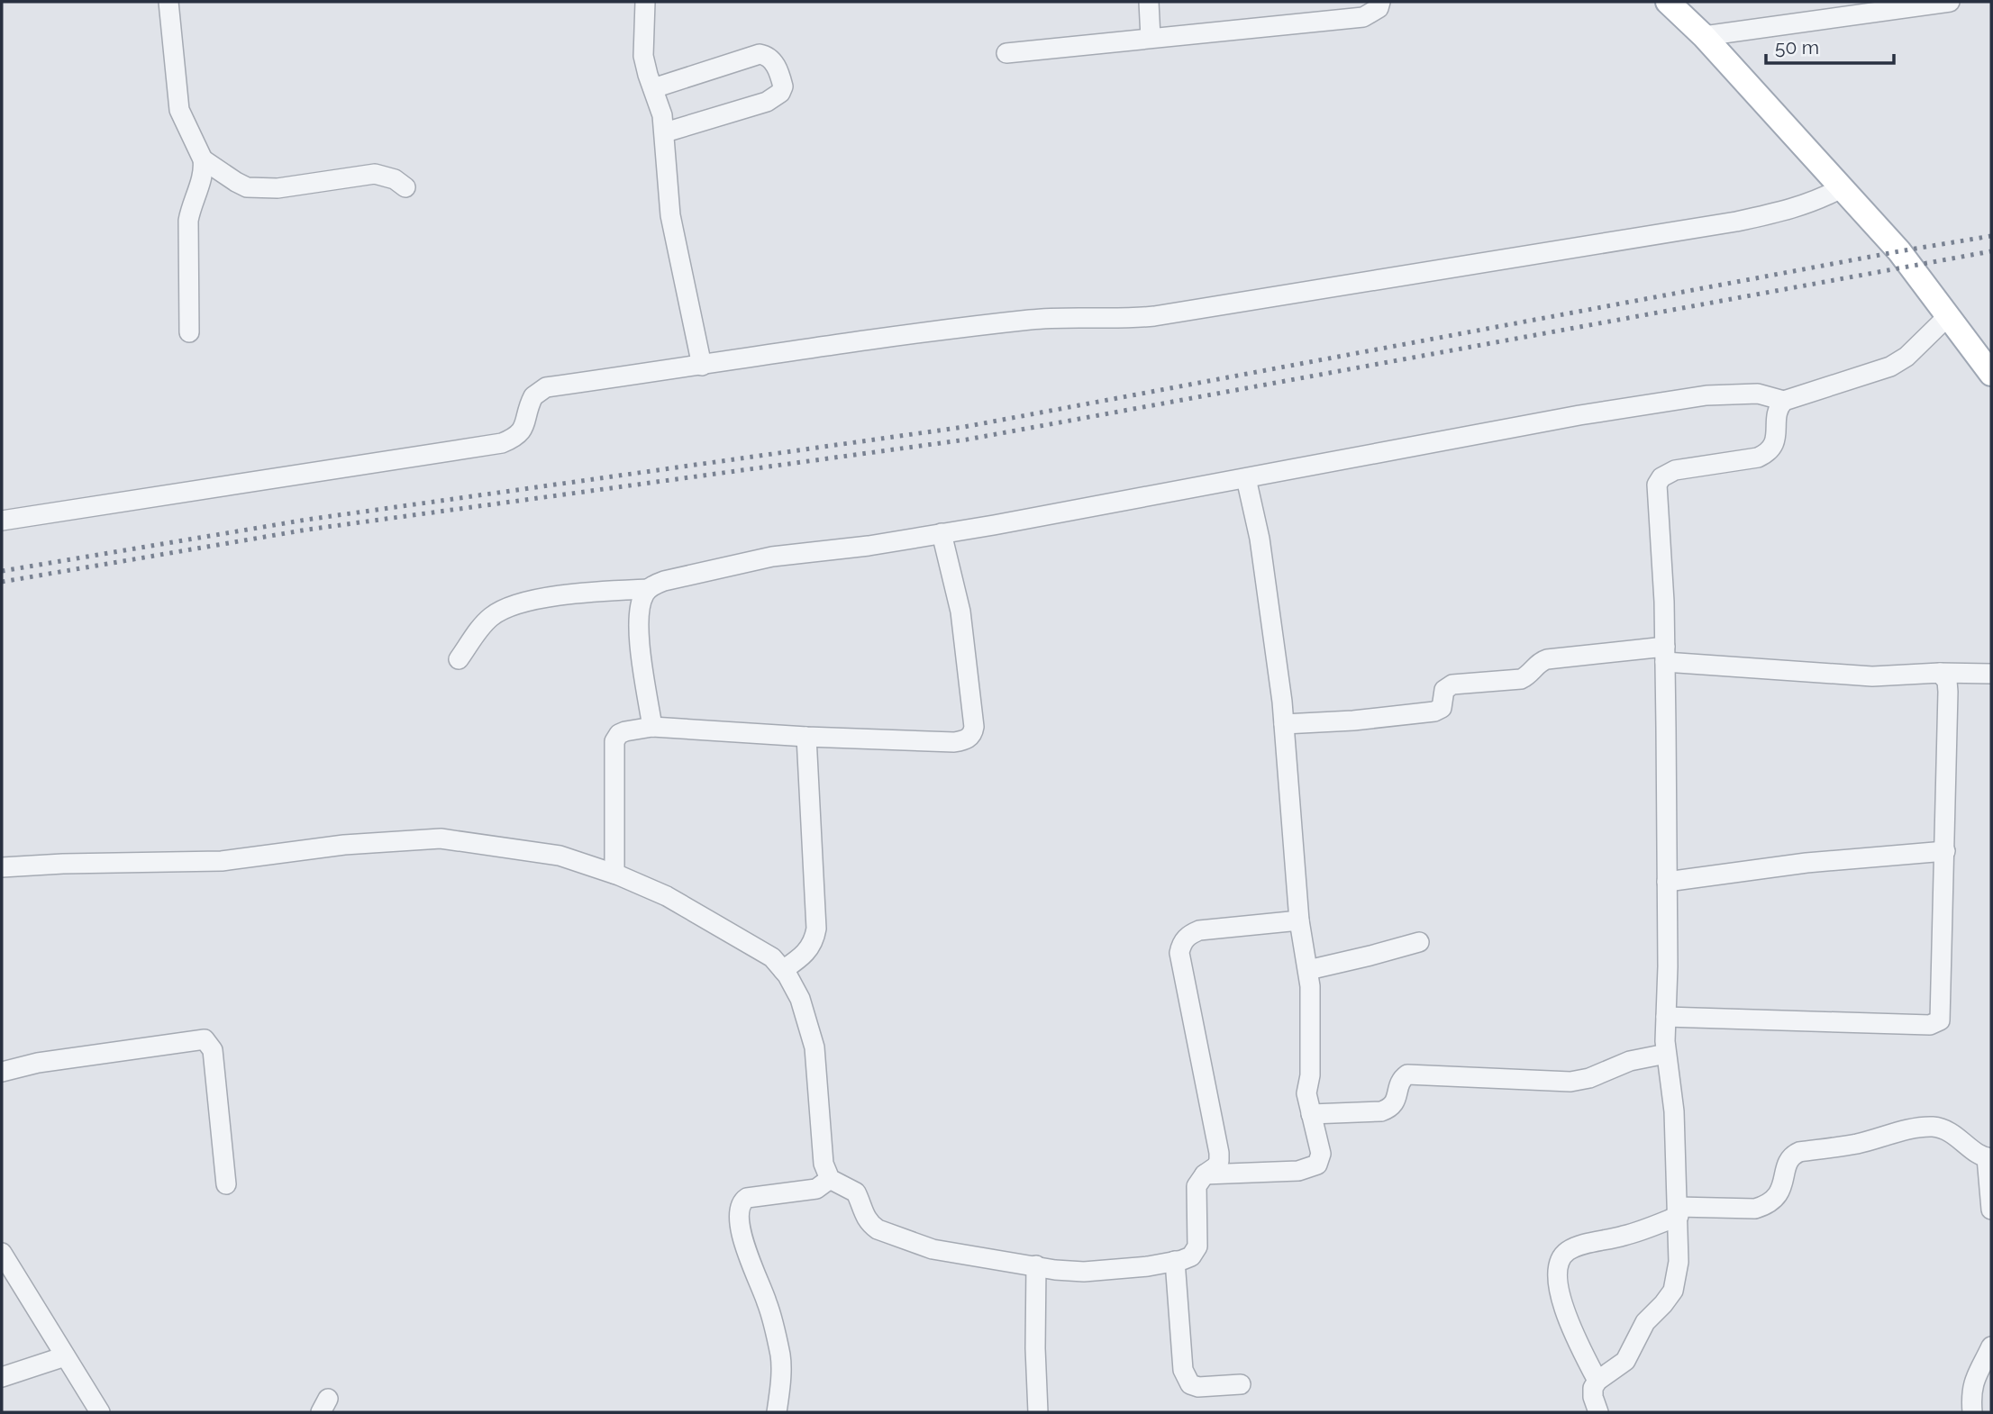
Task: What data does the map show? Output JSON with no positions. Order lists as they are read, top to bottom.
{
  "scale_bar": "50 m"
}
